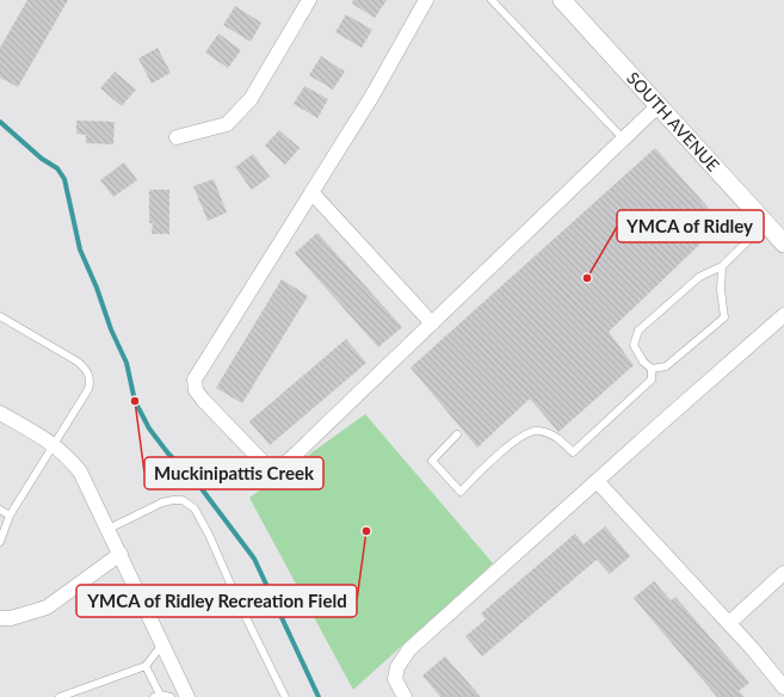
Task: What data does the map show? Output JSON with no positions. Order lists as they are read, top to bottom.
{
  "streets": {
    "street": ["SOUTH AVENUE"]
  },
  "places": ["YMCA of Ridley", "Muckinipattis Creek", "YMCA of Ridley Recreation Field"]
}
